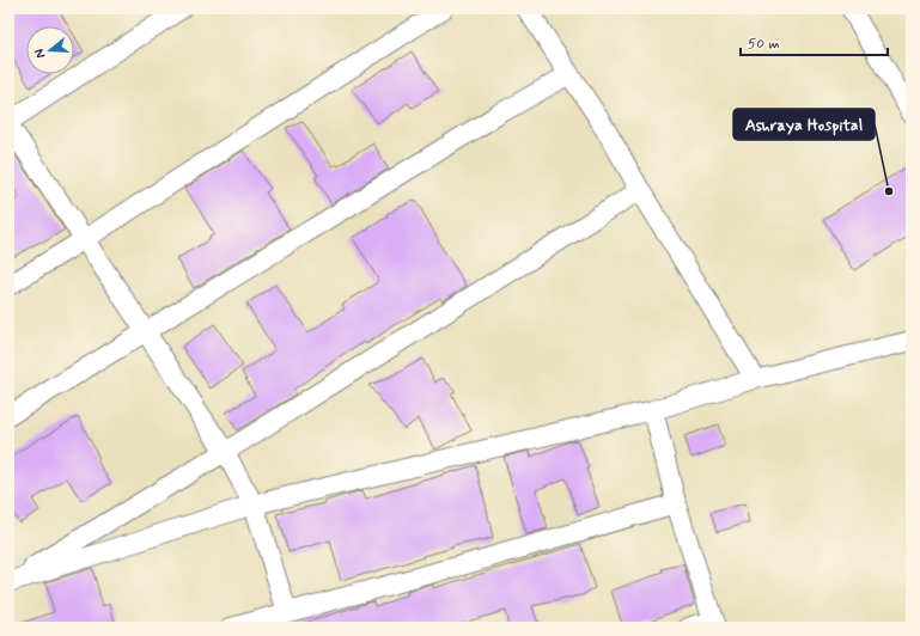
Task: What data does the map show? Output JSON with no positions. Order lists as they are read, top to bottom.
{
  "places": ["Ashraya Hospital"],
  "scale_bar": "50 m",
  "north": "left"
}
